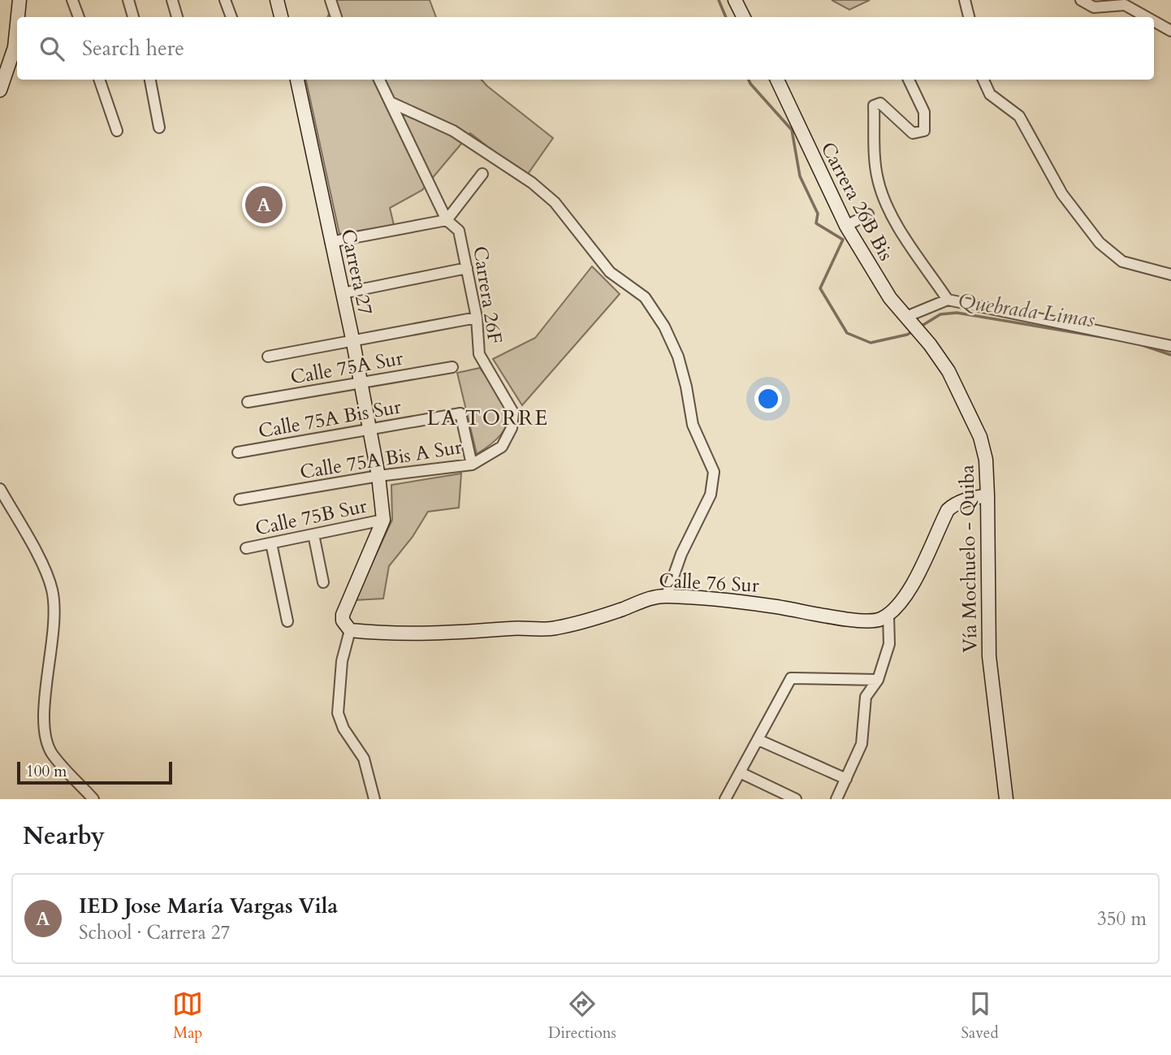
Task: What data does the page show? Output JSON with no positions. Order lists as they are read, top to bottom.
{
  "streets": {
    "street": [
      "Carrera 26B Bis",
      "Carrera 27",
      "Carrera 26F",
      "Calle 75A Sur",
      "Calle 75A Bis Sur",
      "Calle 75A Bis A Sur",
      "Calle 75B Sur",
      "Vía Mochuelo - Quiba",
      "Calle 76 Sur"
    ]
  },
  "crossings": [
    ["Carrera 26B Bis", "Vía Mochuelo - Quiba"],
    ["Carrera 27", "Calle 75A Sur"],
    ["Carrera 27", "Calle 75A Bis Sur"],
    ["Carrera 27", "Calle 75A Bis A Sur"],
    ["Carrera 27", "Calle 75B Sur"],
    ["Carrera 26F", "Calle 75A Bis A Sur"],
    ["Calle 75A Bis Sur", "Calle 75A Bis A Sur"]
  ],
  "districts": ["LA TORRE"],
  "water": ["Quebrada Limas"],
  "scale_bar": "100 m",
  "page": {
    "search": "Search here",
    "pins": "A",
    "scale": "100 m",
    "heading": "Nearby",
    "list": [
      {
        "mark": "A",
        "name": "IED Jose María Vargas Vila",
        "note": "School · Carrera 27",
        "value": "350 m"
      }
    ],
    "nav": ["Map", "Directions", "Saved"]
  }
}
